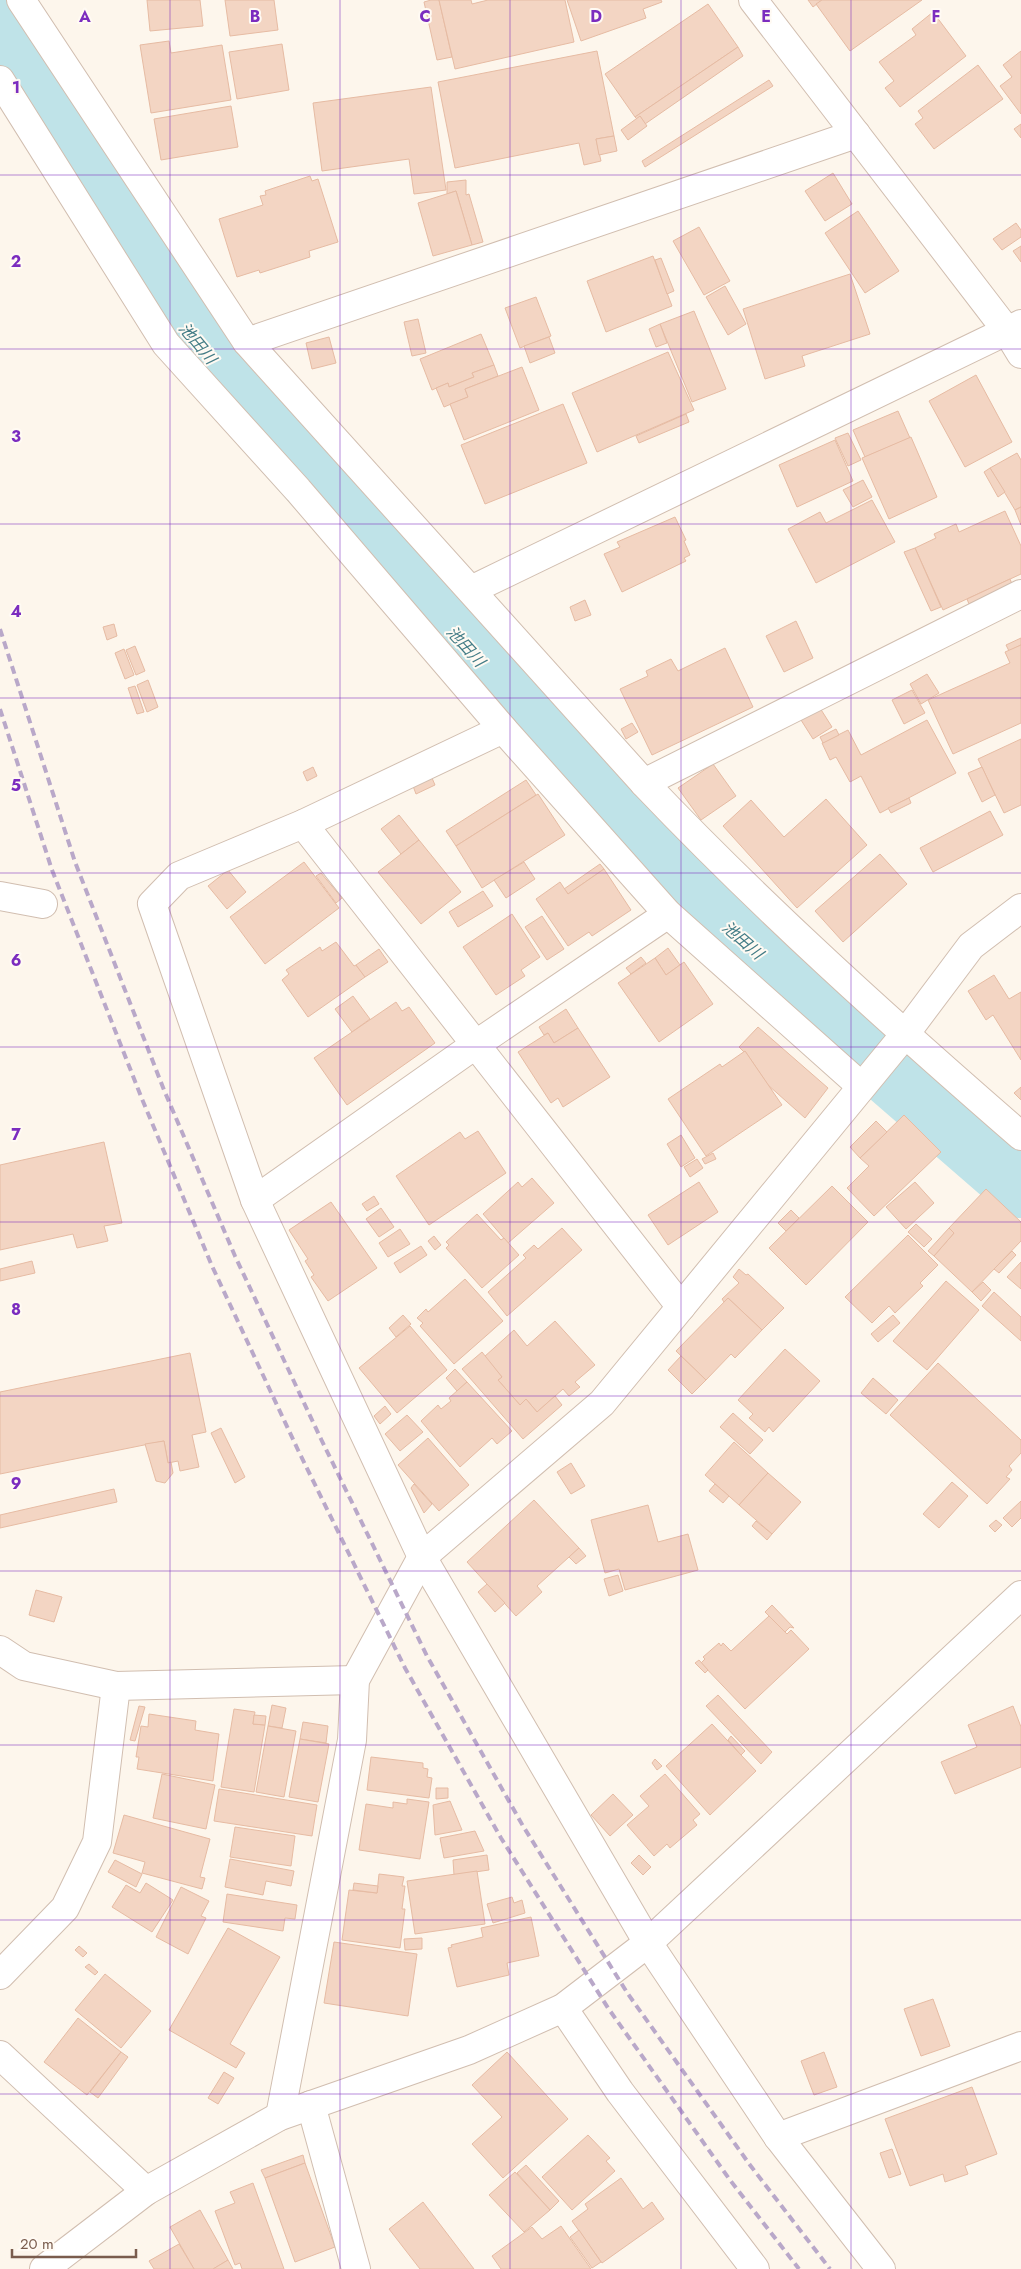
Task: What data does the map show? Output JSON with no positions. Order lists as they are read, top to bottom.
{
  "water": ["池田川"],
  "scale_bar": "20 m",
  "grid": {
    "columns": [
      "A",
      "B",
      "C",
      "D",
      "E",
      "F"
    ],
    "rows": [
      "1",
      "2",
      "3",
      "4",
      "5",
      "6",
      "7",
      "8",
      "9"
    ]
  }
}
